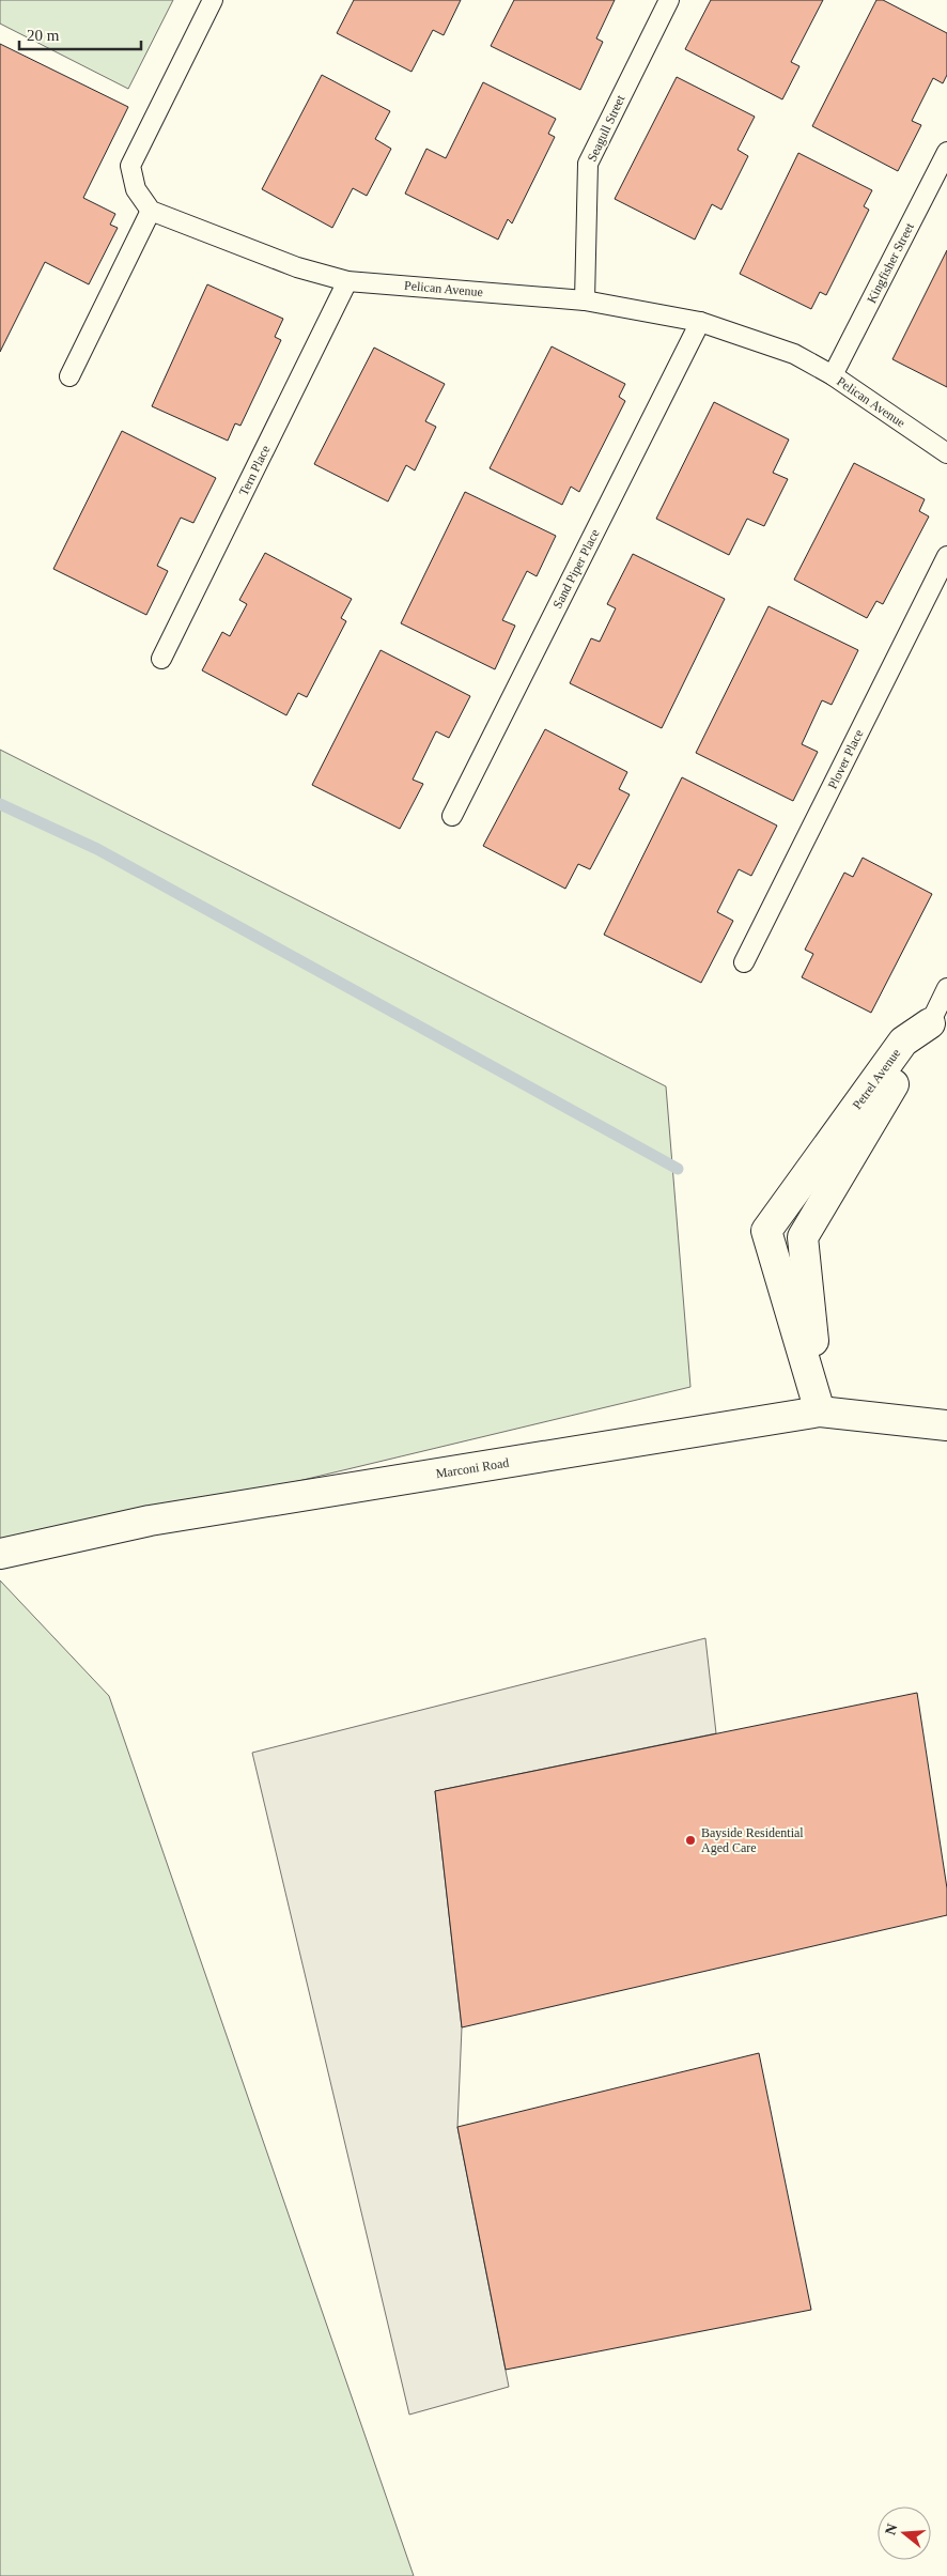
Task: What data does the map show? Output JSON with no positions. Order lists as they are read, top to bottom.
{
  "streets": {
    "street": ["Petrel Avenue", "Marconi Road"],
    "lane": [
      "Seagull Street",
      "Kingfisher Street",
      "Pelican Avenue",
      "Tern Place",
      "Sand Piper Place",
      "Plover Place"
    ]
  },
  "crossings": [
    ["Seagull Street", "Pelican Avenue"],
    ["Kingfisher Street", "Pelican Avenue"],
    ["Pelican Avenue", "Tern Place"],
    ["Pelican Avenue", "Sand Piper Place"],
    ["Petrel Avenue", "Marconi Road"]
  ],
  "places": ["Bayside Residential Aged Care"],
  "scale_bar": "20 m",
  "north": "left"
}
